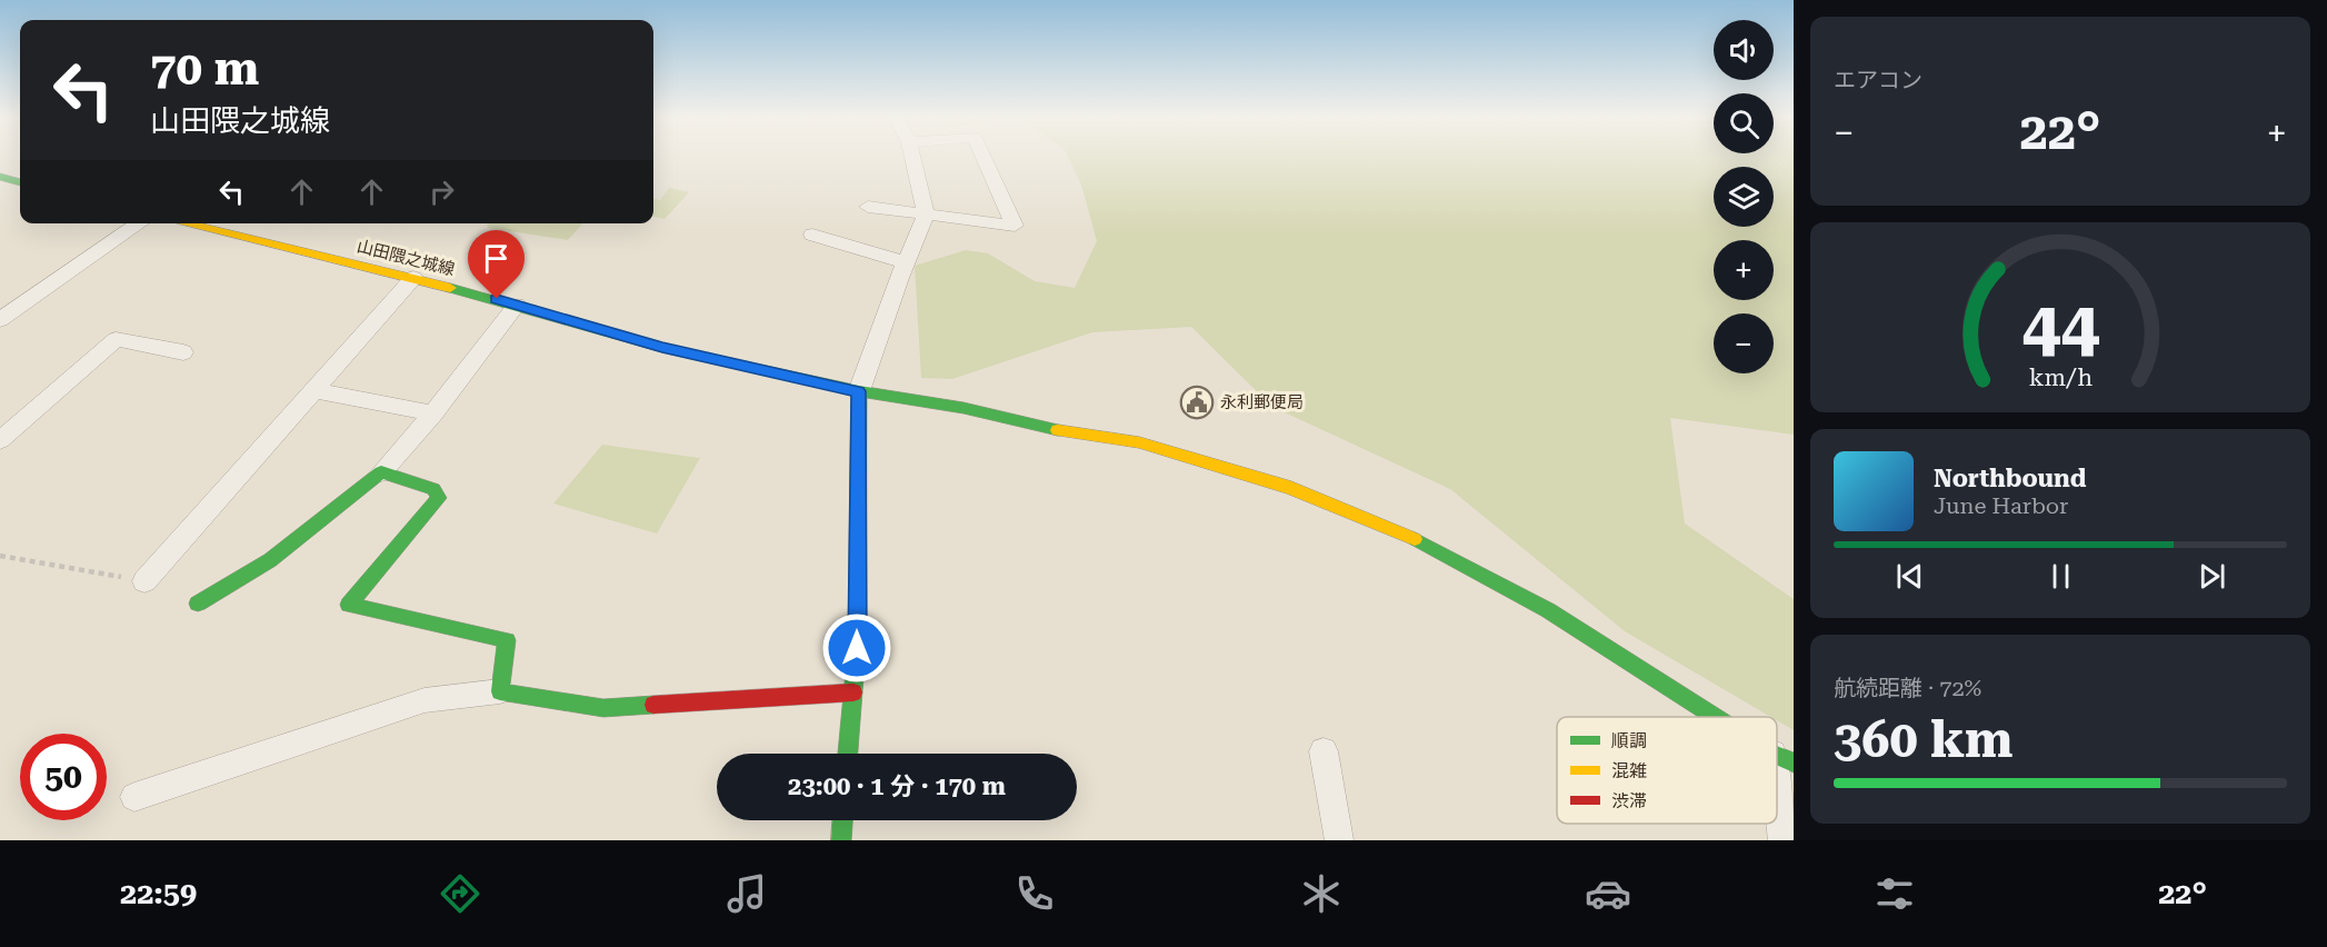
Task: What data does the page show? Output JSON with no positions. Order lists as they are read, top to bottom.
{
  "streets": {
    "street": ["山田隈之城線"]
  },
  "places": {
    "public building": ["永利郵便局"]
  },
  "legend": ["順調", "混雑", "渋滞"],
  "page": {
    "tile": [
      "エアコン",
      ["航続距離 · 72%", "360 km"]
    ],
    "map_buttons": ["+", "−"],
    "turn": ["70 m", "山田隈之城線"],
    "heat": ["−", "22°", "+"],
    "song": ["Northbound", "June Harbor"],
    "limit": "50",
    "trip": "23:00 · 1 分 · 170 m",
    "tabs": ["22:59", "22°"],
    "gauge": ["44", "km/h"]
  }
}
